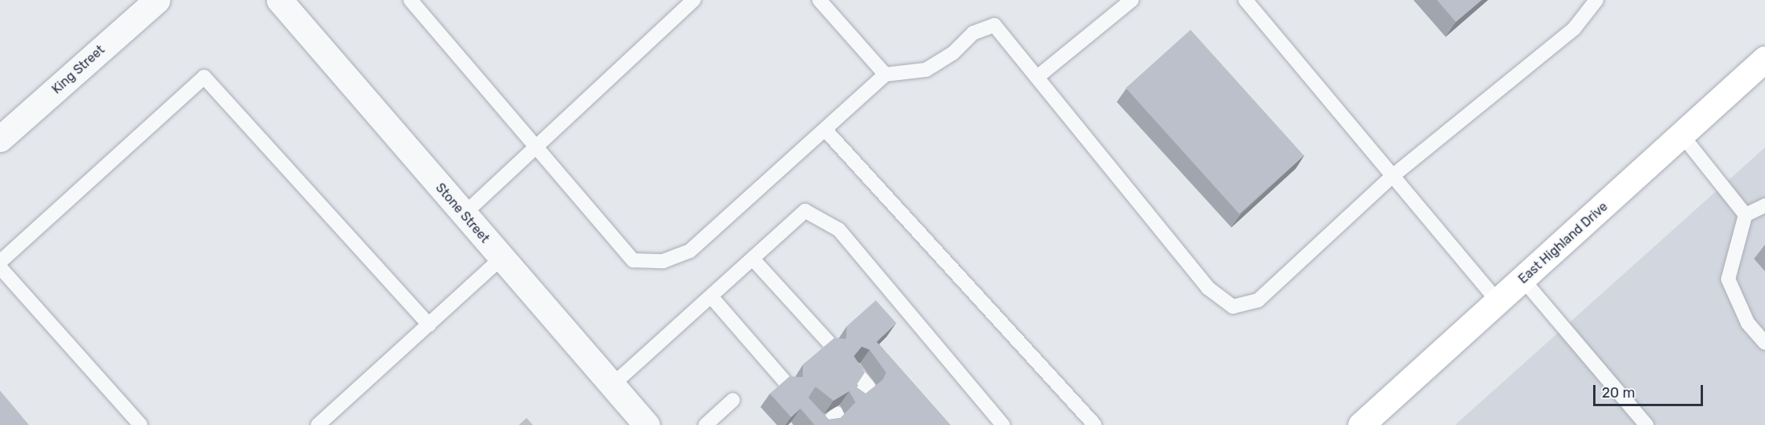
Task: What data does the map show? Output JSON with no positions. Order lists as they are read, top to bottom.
{
  "streets": {
    "main road": ["East Highland Drive"],
    "street": ["King Street", "Stone Street"]
  },
  "scale_bar": "20 m"
}
